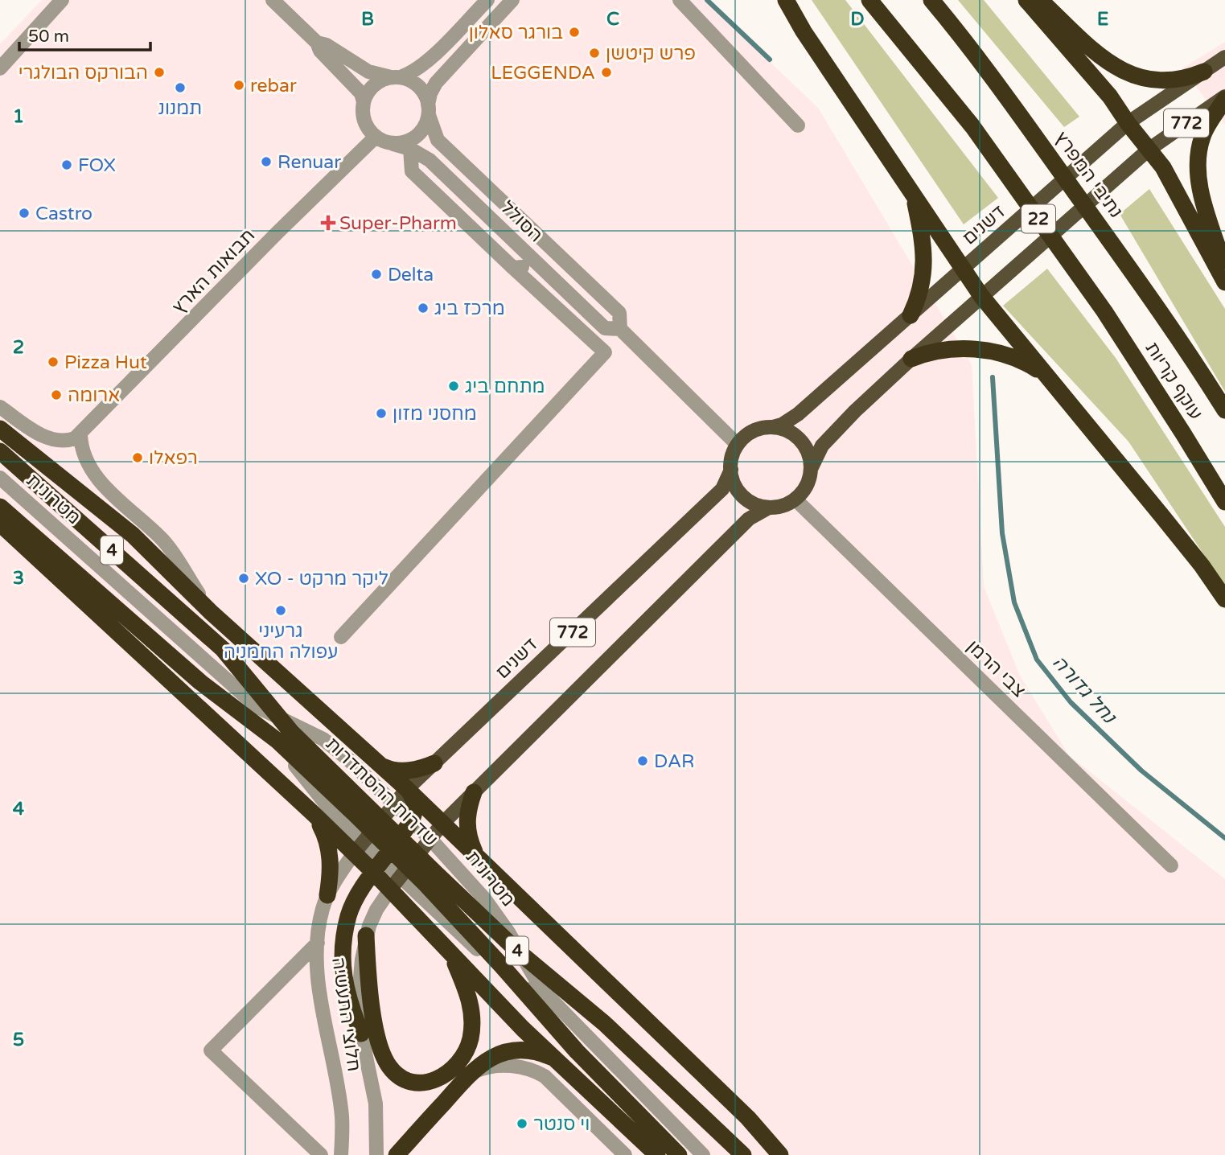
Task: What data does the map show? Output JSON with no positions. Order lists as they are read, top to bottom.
{
  "streets": {
    "highway": [
      "נתיבי המפרץ",
      "22",
      "עוקף קריות",
      "4",
      "שדרות ההסתדרות"
    ],
    "main road": ["772", "דשנים"],
    "street": [
      "הסולל",
      "תבואות הארץ",
      "מטרונית",
      "צבי הרמן",
      "חלוצי התעשיה"
    ]
  },
  "crossings": [
    ["772", "הסולל"],
    ["772", "דשנים"],
    ["772", "מטרונית"],
    ["772", "צבי הרמן"],
    ["772", "חלוצי התעשיה"],
    ["נתיבי המפרץ", "עוקף קריות"],
    ["הסולל", "דשנים"],
    ["הסולל", "תבואות הארץ"],
    ["הסולל", "צבי הרמן"],
    ["דשנים", "מטרונית"],
    ["דשנים", "צבי הרמן"],
    ["דשנים", "חלוצי התעשיה"],
    ["מטרונית", "חלוצי התעשיה"]
  ],
  "water": ["נחל גדורה"],
  "places": {
    "other": [
      "בורגר סאלון",
      "פרש קיטשן",
      "הבורקס הבולגרי",
      "LEGGENDA",
      "rebar",
      "תמנונ",
      "Renuar",
      "FOX",
      "Castro",
      "Delta",
      "מרכז ביג",
      "Pizza Hut",
      "מתחם ביג",
      "ארומה",
      "מחסני מזון",
      "רפאלו",
      "XO - ליקר מרקט",
      "גרעיני עפולה החמניה",
      "DAR",
      "וי סנטר"
    ],
    "health": ["Super-Pharm"]
  },
  "scale_bar": "50 m",
  "grid": {
    "columns": [
      "B",
      "C",
      "D",
      "E"
    ],
    "rows": [
      "1",
      "2",
      "3",
      "4",
      "5"
    ]
  }
}
